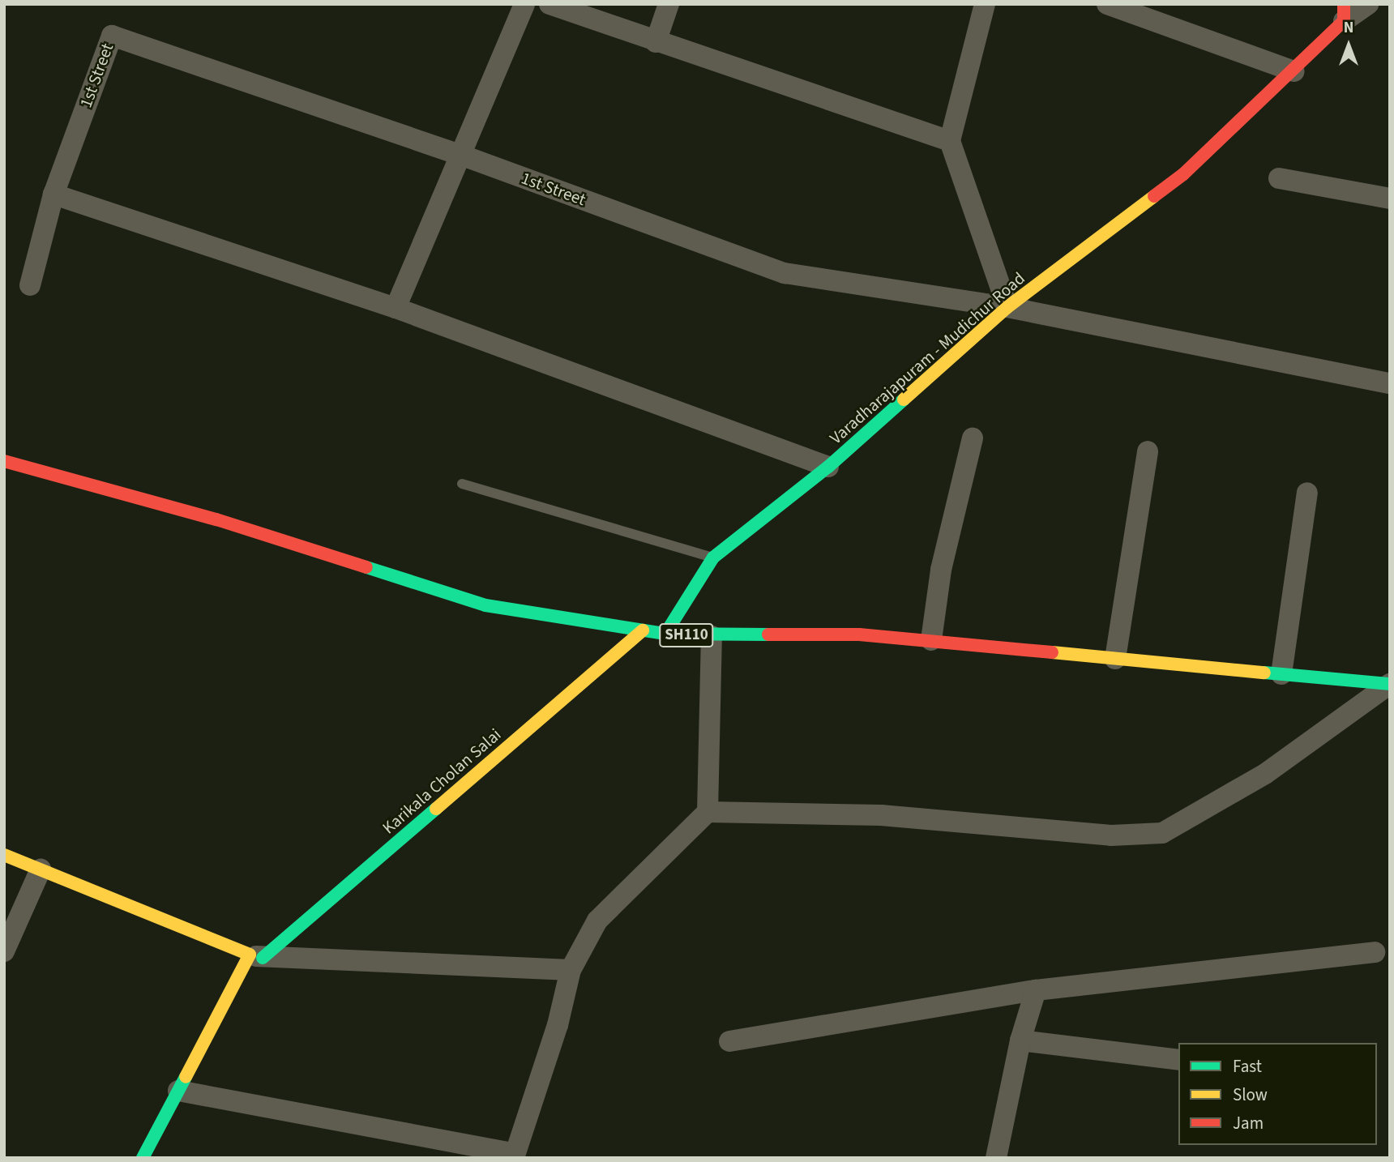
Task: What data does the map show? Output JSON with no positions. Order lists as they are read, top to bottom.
{
  "streets": {
    "street": [
      "1st Street",
      "Varadharajapuram - Mudichur Road",
      "SH110",
      "Karikala Cholan Salai"
    ]
  },
  "crossings": [
    ["1st Street", "Varadharajapuram - Mudichur Road"],
    ["Varadharajapuram - Mudichur Road", "SH110"],
    ["SH110", "Karikala Cholan Salai"]
  ],
  "legend": ["Fast", "Slow", "Jam"],
  "north": "top"
}
